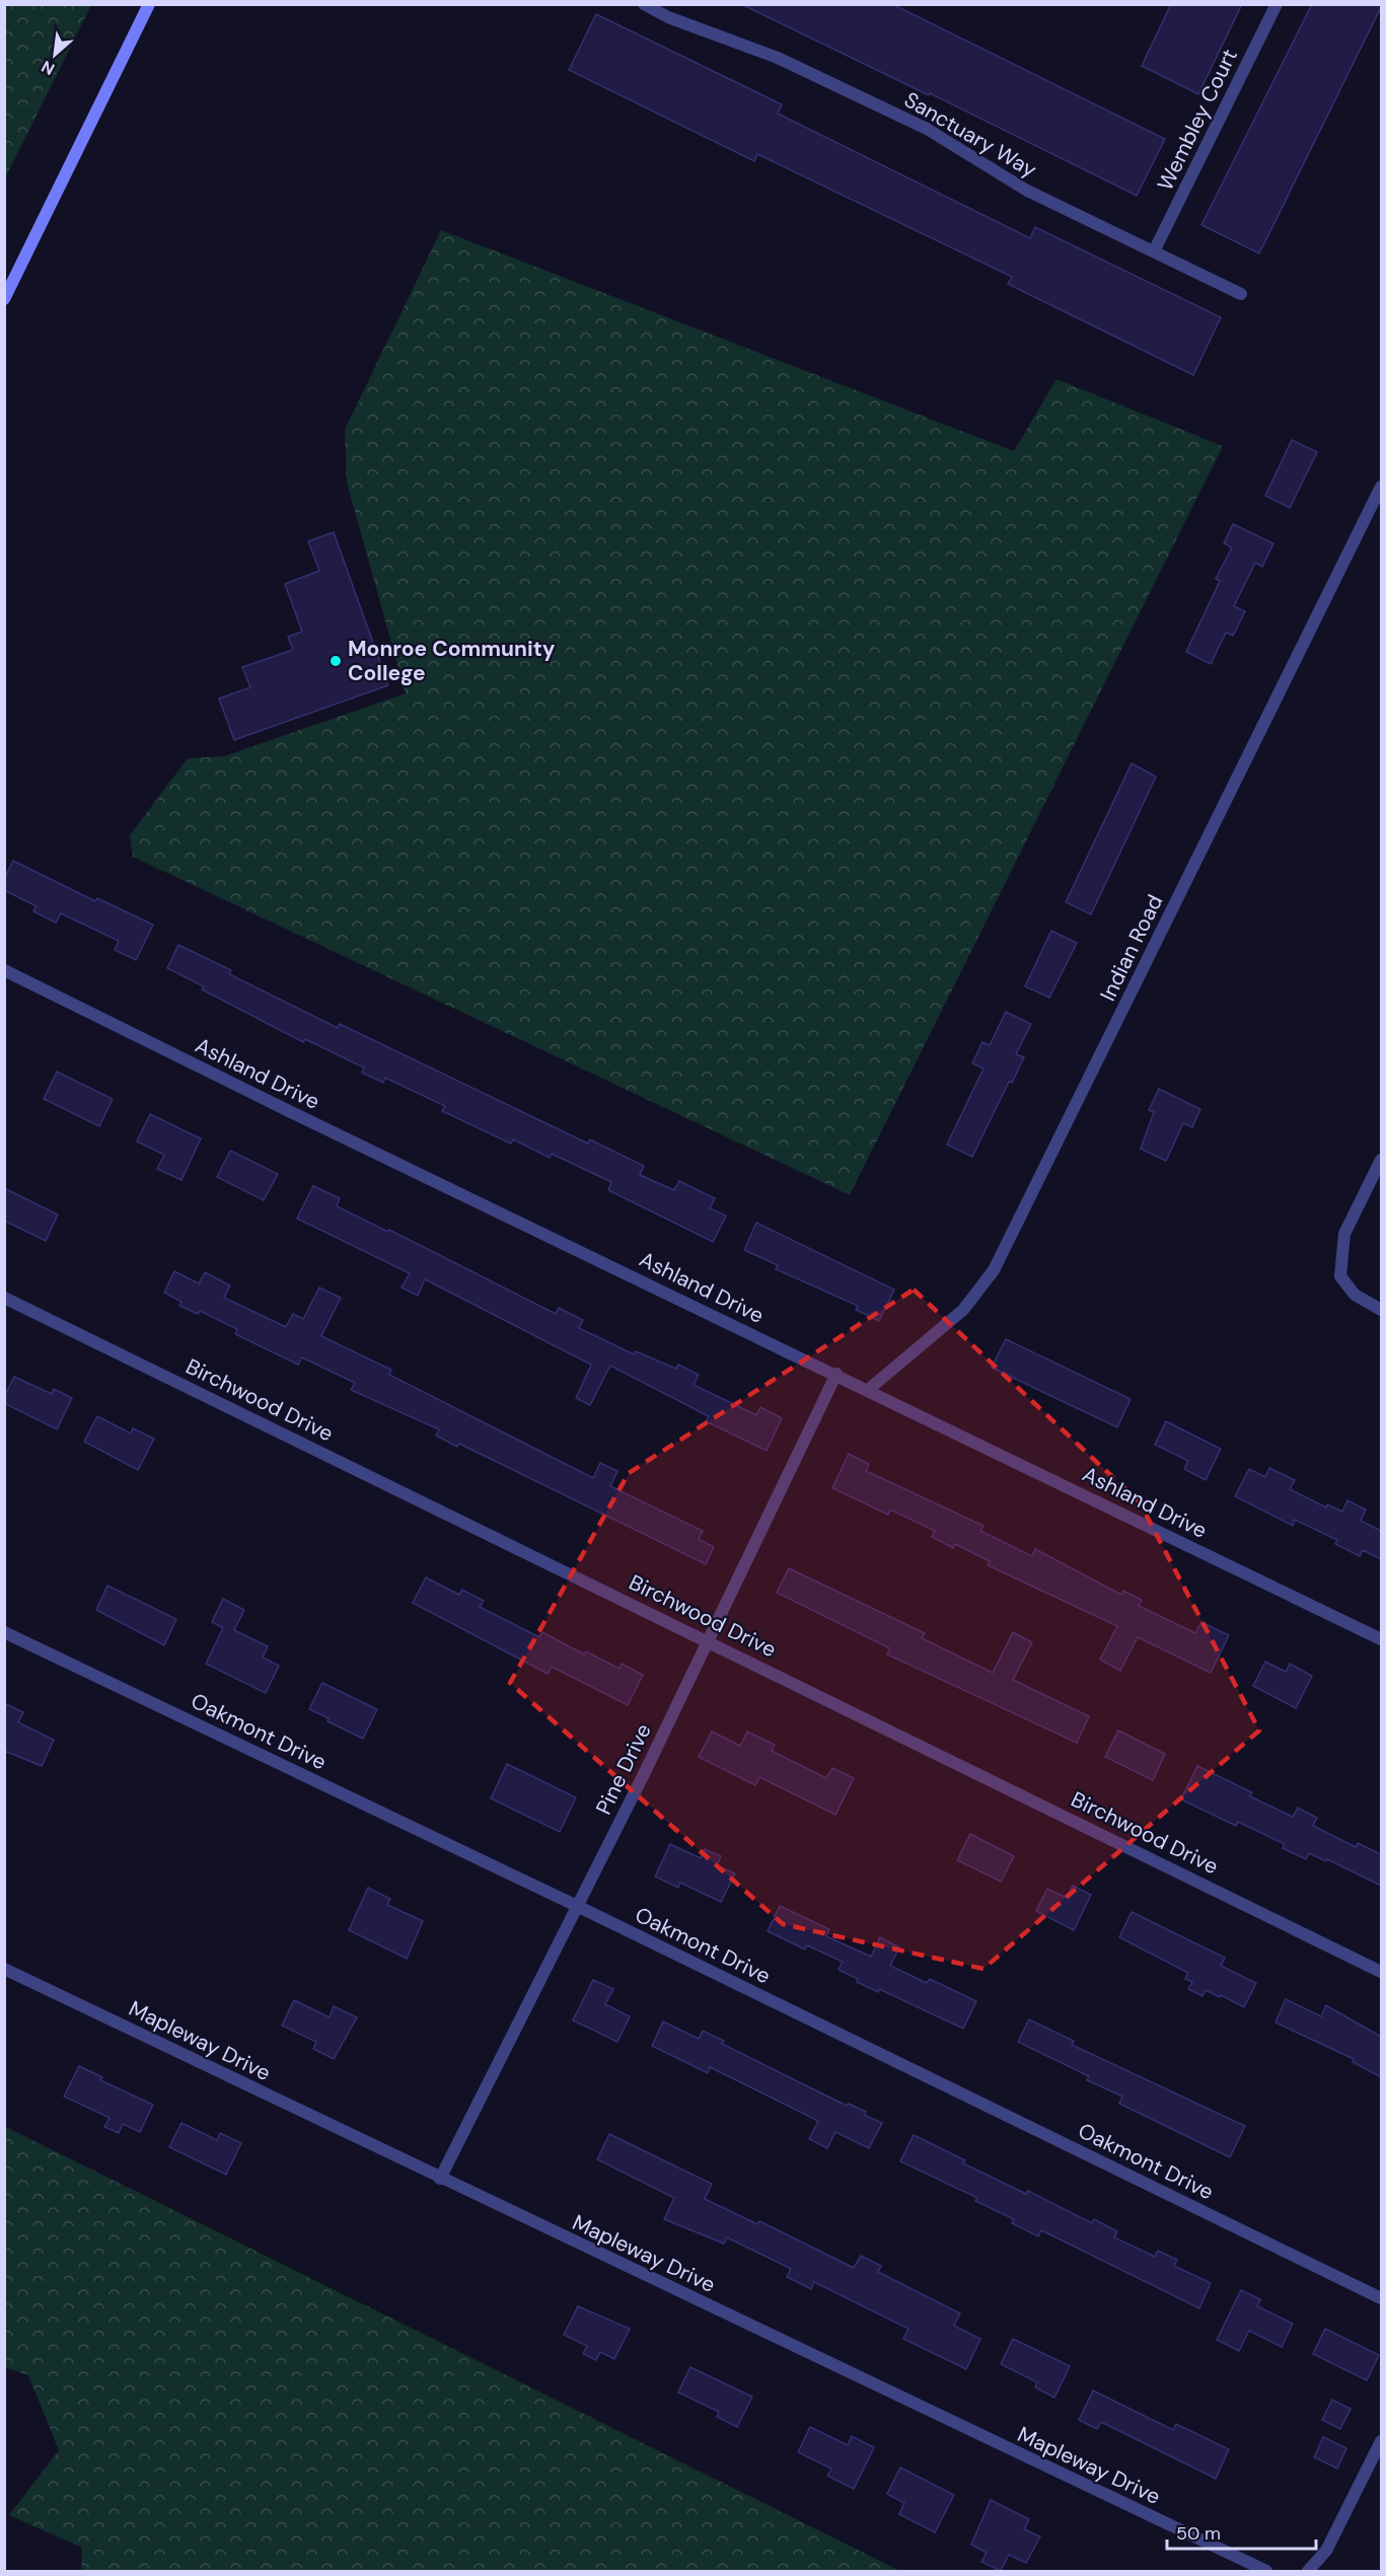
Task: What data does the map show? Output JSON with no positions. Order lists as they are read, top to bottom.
{
  "streets": {
    "street": [
      "Wembley Court",
      "Sanctuary Way",
      "Indian Road",
      "Ashland Drive",
      "Birchwood Drive",
      "Oakmont Drive",
      "Pine Drive",
      "Mapleway Drive"
    ]
  },
  "crossings": [
    ["Wembley Court", "Sanctuary Way"],
    ["Indian Road", "Ashland Drive"],
    ["Ashland Drive", "Pine Drive"],
    ["Birchwood Drive", "Pine Drive"],
    ["Oakmont Drive", "Pine Drive"],
    ["Pine Drive", "Mapleway Drive"]
  ],
  "places": ["Monroe Community College"],
  "scale_bar": "50 m",
  "north": "bottom left"
}
